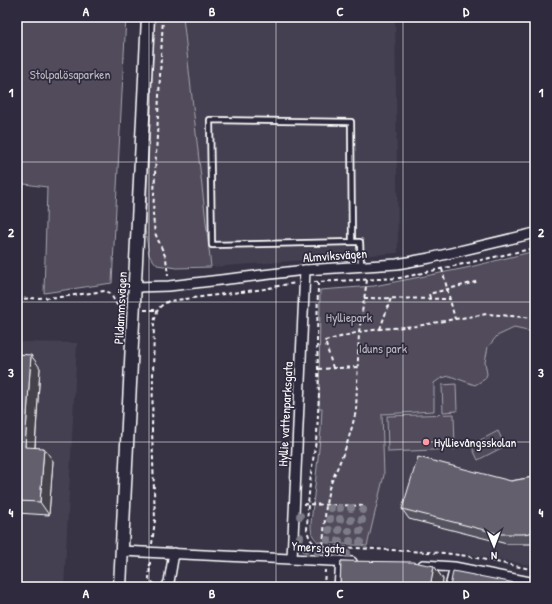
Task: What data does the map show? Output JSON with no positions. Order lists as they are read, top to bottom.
{
  "streets": {
    "main road": ["Pildammsvägen"],
    "street": ["Almviksvägen", "Hyllie vattenparksgata", "Ymers gata"]
  },
  "crossings": [
    ["Almviksvägen", "Pildammsvägen"],
    ["Almviksvägen", "Hyllie vattenparksgata"],
    ["Pildammsvägen", "Ymers gata"],
    ["Hyllie vattenparksgata", "Ymers gata"]
  ],
  "parks": ["Stolpalösaparken", "Hylliepark", "Iduns park"],
  "places": ["Hyllievångsskolan"],
  "north": "bottom",
  "grid": {
    "columns": [
      "A",
      "B",
      "C",
      "D"
    ],
    "rows": [
      "1",
      "2",
      "3",
      "4"
    ]
  }
}
